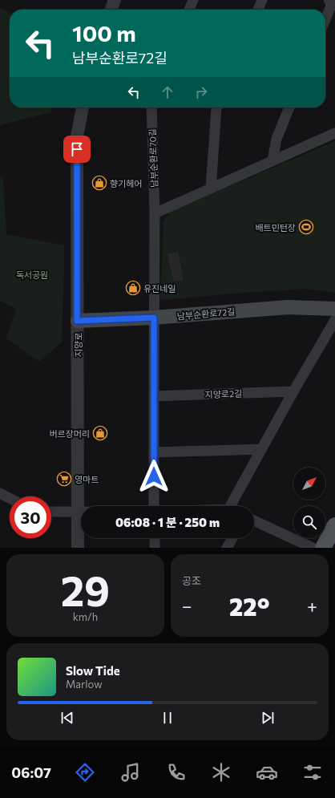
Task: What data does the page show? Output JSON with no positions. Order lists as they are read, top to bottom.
{
  "streets": {
    "main road": ["남부순환로72길"],
    "street": ["남부순환로70길", "지양로", "지양로2길"]
  },
  "crossings": [
    ["남부순환로70길", "남부순환로72길"],
    ["남부순환로72길", "지양로"]
  ],
  "parks": ["독서공원"],
  "places": {
    "shop": ["향기헤어", "유진네일", "버르장머리"],
    "sports": ["배트민턴장"],
    "supermarket": ["영마트"]
  },
  "north": "top right",
  "page": {
    "turn": ["100 m", "남부순환로72길"],
    "limit": "30",
    "trip": "06:08 · 1 분 · 250 m",
    "tile": [
      ["29", "km/h"],
      "공조"
    ],
    "heat": ["−", "22°", "+"],
    "song": ["Slow Tide", "Marlow"],
    "tabs": "06:07"
  }
}
